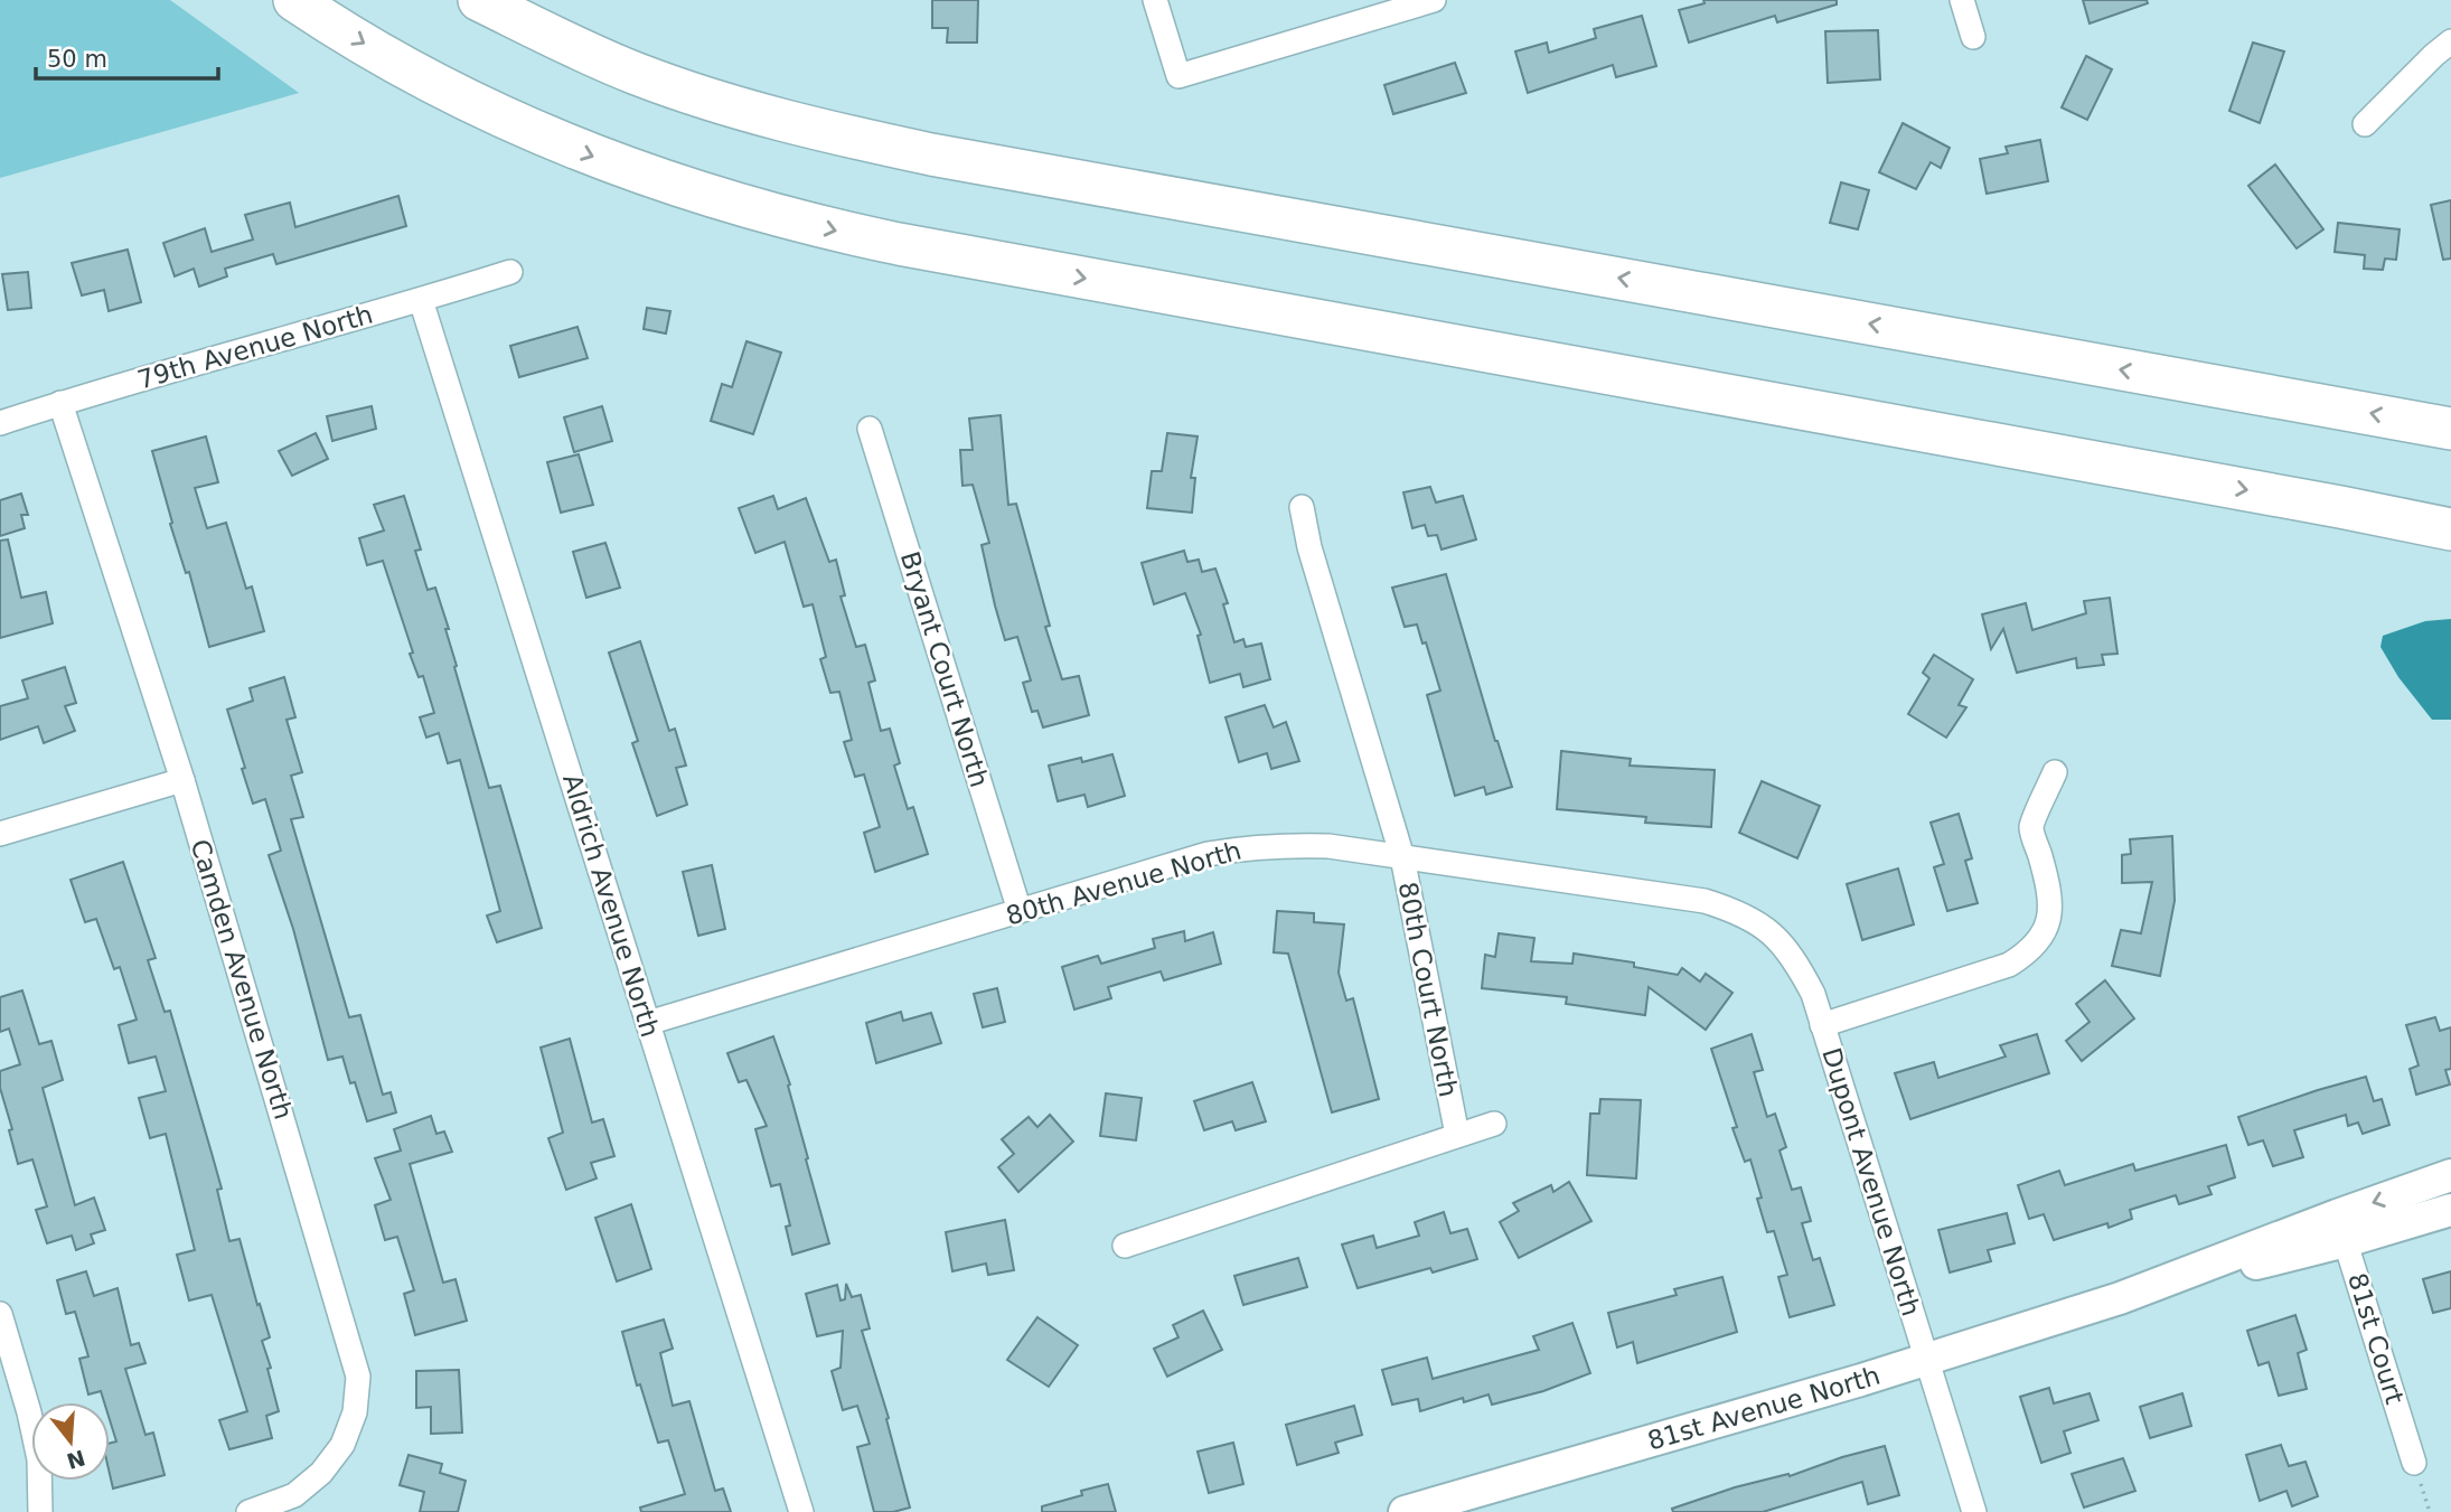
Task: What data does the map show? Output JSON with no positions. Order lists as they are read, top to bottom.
{
  "streets": {
    "street": [
      "79th Avenue North",
      "Bryant Court North",
      "80th Avenue North",
      "Aldrich Avenue North",
      "Camden Avenue North",
      "80th Court North",
      "Dupont Avenue North",
      "81st Court",
      "81st Avenue North"
    ]
  },
  "crossings": [
    ["79th Avenue North", "Aldrich Avenue North"],
    ["79th Avenue North", "Camden Avenue North"],
    ["Bryant Court North", "80th Avenue North"],
    ["80th Avenue North", "Aldrich Avenue North"],
    ["80th Avenue North", "80th Court North"],
    ["80th Avenue North", "Dupont Avenue North"],
    ["Dupont Avenue North", "81st Avenue North"],
    ["81st Court", "81st Avenue North"]
  ],
  "scale_bar": "50 m",
  "north": "bottom"
}
